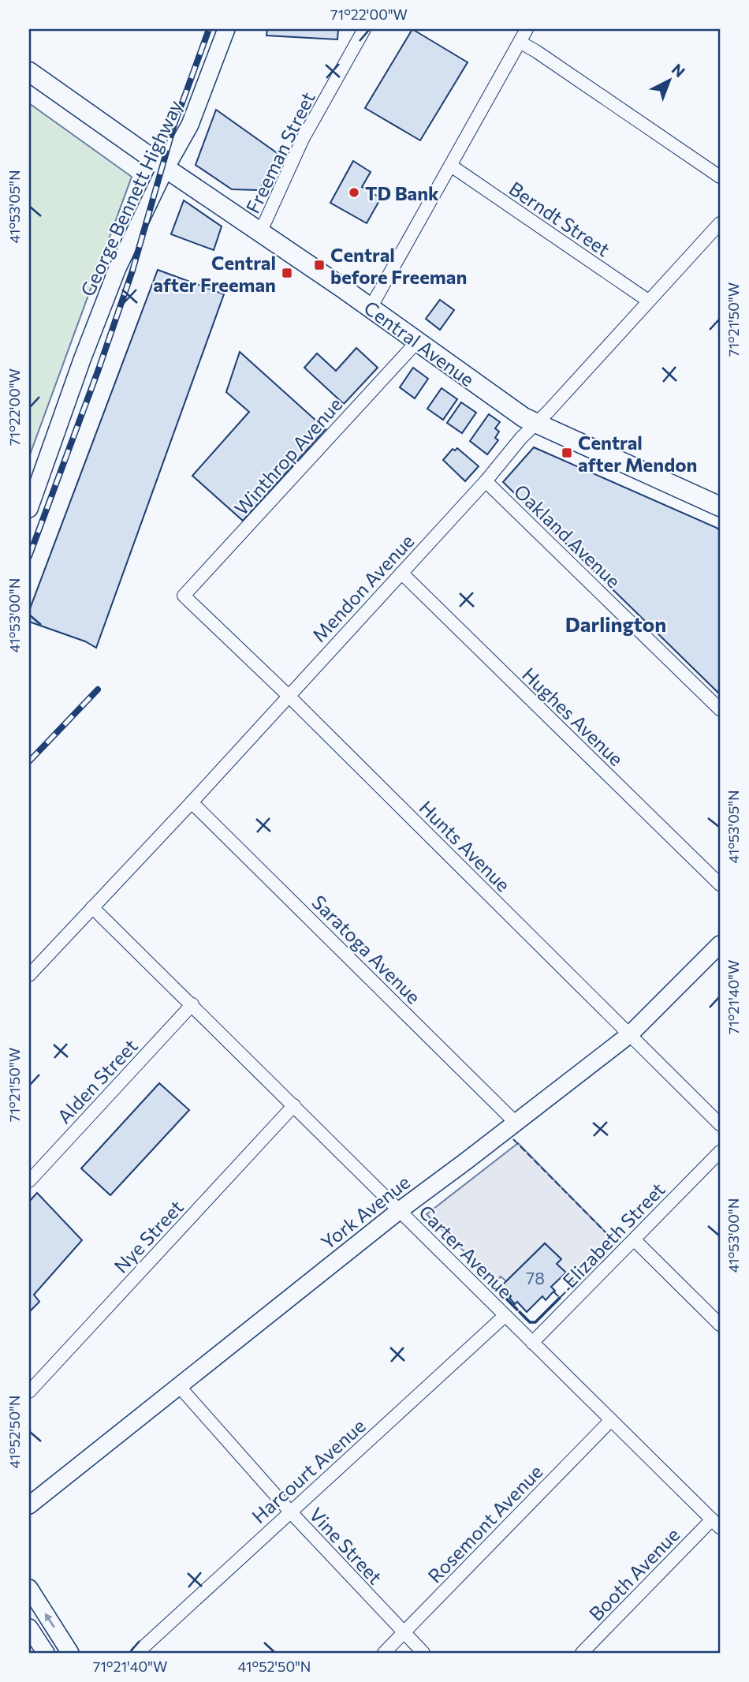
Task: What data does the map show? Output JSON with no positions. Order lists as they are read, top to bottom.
{
  "streets": {
    "main road": ["Central Avenue"],
    "street": [
      "Freeman Street",
      "George Bennett Highway",
      "Berndt Street",
      "Winthrop Avenue",
      "Oakland Avenue",
      "Mendon Avenue",
      "Hughes Avenue",
      "Hunts Avenue",
      "Saratoga Avenue",
      "Alden Street",
      "York Avenue",
      "Elizabeth Street",
      "Nye Street",
      "Carter Avenue",
      "Harcourt Avenue",
      "Rosemont Avenue",
      "Vine Street",
      "Booth Avenue"
    ]
  },
  "crossings": [
    ["Freeman Street", "Central Avenue"],
    ["George Bennett Highway", "Central Avenue"],
    ["Berndt Street", "Mendon Avenue"],
    ["Central Avenue", "Winthrop Avenue"],
    ["Central Avenue", "Mendon Avenue"],
    ["Winthrop Avenue", "Hunts Avenue"],
    ["Oakland Avenue", "Mendon Avenue"],
    ["Mendon Avenue", "Hughes Avenue"],
    ["Mendon Avenue", "Hunts Avenue"],
    ["Mendon Avenue", "Saratoga Avenue"],
    ["Mendon Avenue", "Carter Avenue"],
    ["Hunts Avenue", "York Avenue"],
    ["Saratoga Avenue", "York Avenue"],
    ["Alden Street", "Carter Avenue"],
    ["York Avenue", "Carter Avenue"],
    ["York Avenue", "Vine Street"],
    ["Elizabeth Street", "Carter Avenue"],
    ["Nye Street", "Carter Avenue"],
    ["Carter Avenue", "Harcourt Avenue"],
    ["Carter Avenue", "Rosemont Avenue"],
    ["Carter Avenue", "Booth Avenue"],
    ["Harcourt Avenue", "Vine Street"],
    ["Rosemont Avenue", "Vine Street"]
  ],
  "districts": ["Darlington"],
  "places": {
    "other": ["TD Bank"],
    "transit": ["Central before Freeman", "Central after Freeman", "Central after Mendon"]
  },
  "house_numbers": ["78"],
  "north": "top right",
  "coordinates": [
    "71°22'00\"W",
    "41°53'05\"N",
    "71°21'50\"W",
    "41°53'00\"N",
    "71°21'40\"W",
    "41°52'50\"N"
  ]
}
